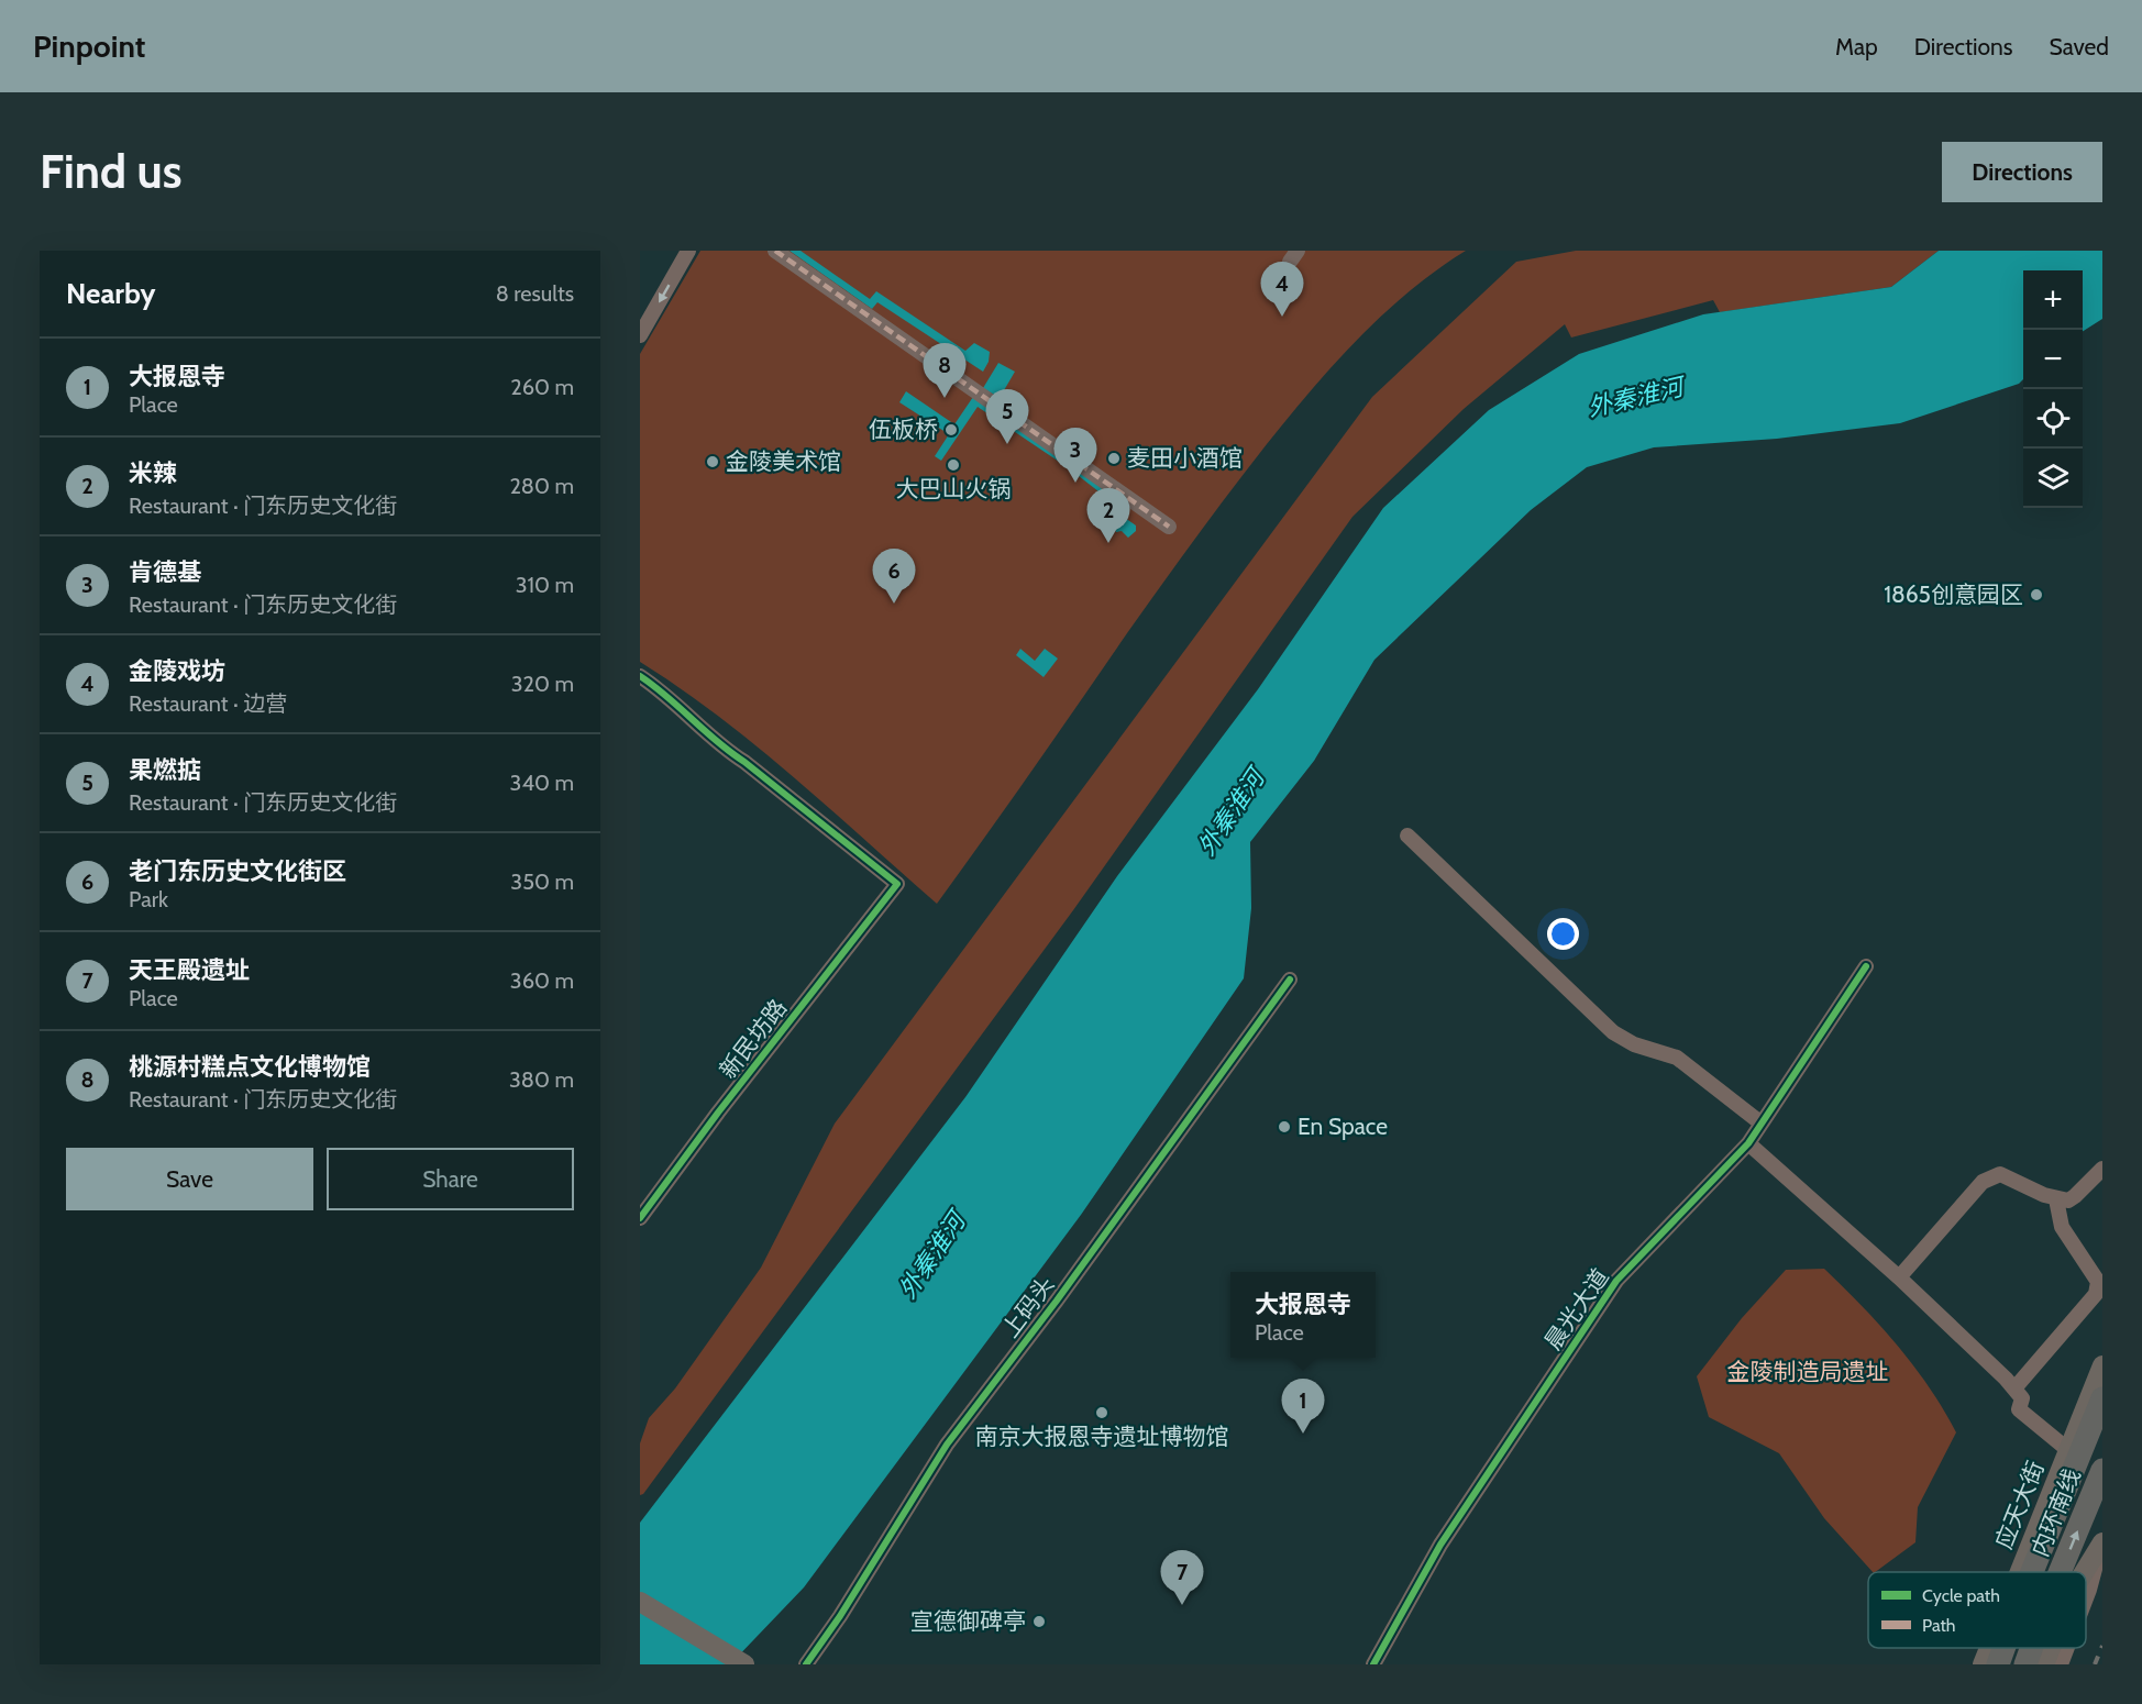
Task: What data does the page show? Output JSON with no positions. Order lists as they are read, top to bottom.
{
  "streets": {
    "highway": ["内环南线"],
    "main road": ["应天大街"],
    "street": ["新民坊路", "上码头", "晨光大道"]
  },
  "water": ["外秦淮河"],
  "parks": ["金陵制造局遗址"],
  "places": [
    "伍板桥",
    "麦田小酒馆",
    "金陵美术馆",
    "大巴山火锅",
    "1865创意园区",
    "En Space",
    "南京大报恩寺遗址博物馆",
    "宣德御碑亭"
  ],
  "legend": ["Cycle path", "Path"],
  "page": {
    "header": "Pinpoint",
    "nav": ["Map", "Directions", "Saved"],
    "buttons": [
      "Directions",
      ["Save", "Share"]
    ],
    "title": "Find us",
    "heading": ["Nearby", "8 results"],
    "pins": [
      "4",
      "8",
      "5",
      "3",
      "2",
      "6",
      "1",
      "7"
    ],
    "map_buttons": ["+", "−"],
    "list": [
      {
        "mark": "1",
        "name": "大报恩寺",
        "note": "Place",
        "value": "260 m"
      },
      {
        "mark": "2",
        "name": "米辣",
        "note": "Restaurant · 门东历史文化街",
        "value": "280 m"
      },
      {
        "mark": "3",
        "name": "肯德基",
        "note": "Restaurant · 门东历史文化街",
        "value": "310 m"
      },
      {
        "mark": "4",
        "name": "金陵戏坊",
        "note": "Restaurant · 边营",
        "value": "320 m"
      },
      {
        "mark": "5",
        "name": "果燃掂",
        "note": "Restaurant · 门东历史文化街",
        "value": "340 m"
      },
      {
        "mark": "6",
        "name": "老门东历史文化街区",
        "note": "Park",
        "value": "350 m"
      },
      {
        "mark": "7",
        "name": "天王殿遗址",
        "note": "Place",
        "value": "360 m"
      },
      {
        "mark": "8",
        "name": "桃源村糕点文化博物馆",
        "note": "Restaurant · 门东历史文化街",
        "value": "380 m"
      }
    ],
    "popup": ["大报恩寺", "Place"]
  }
}
